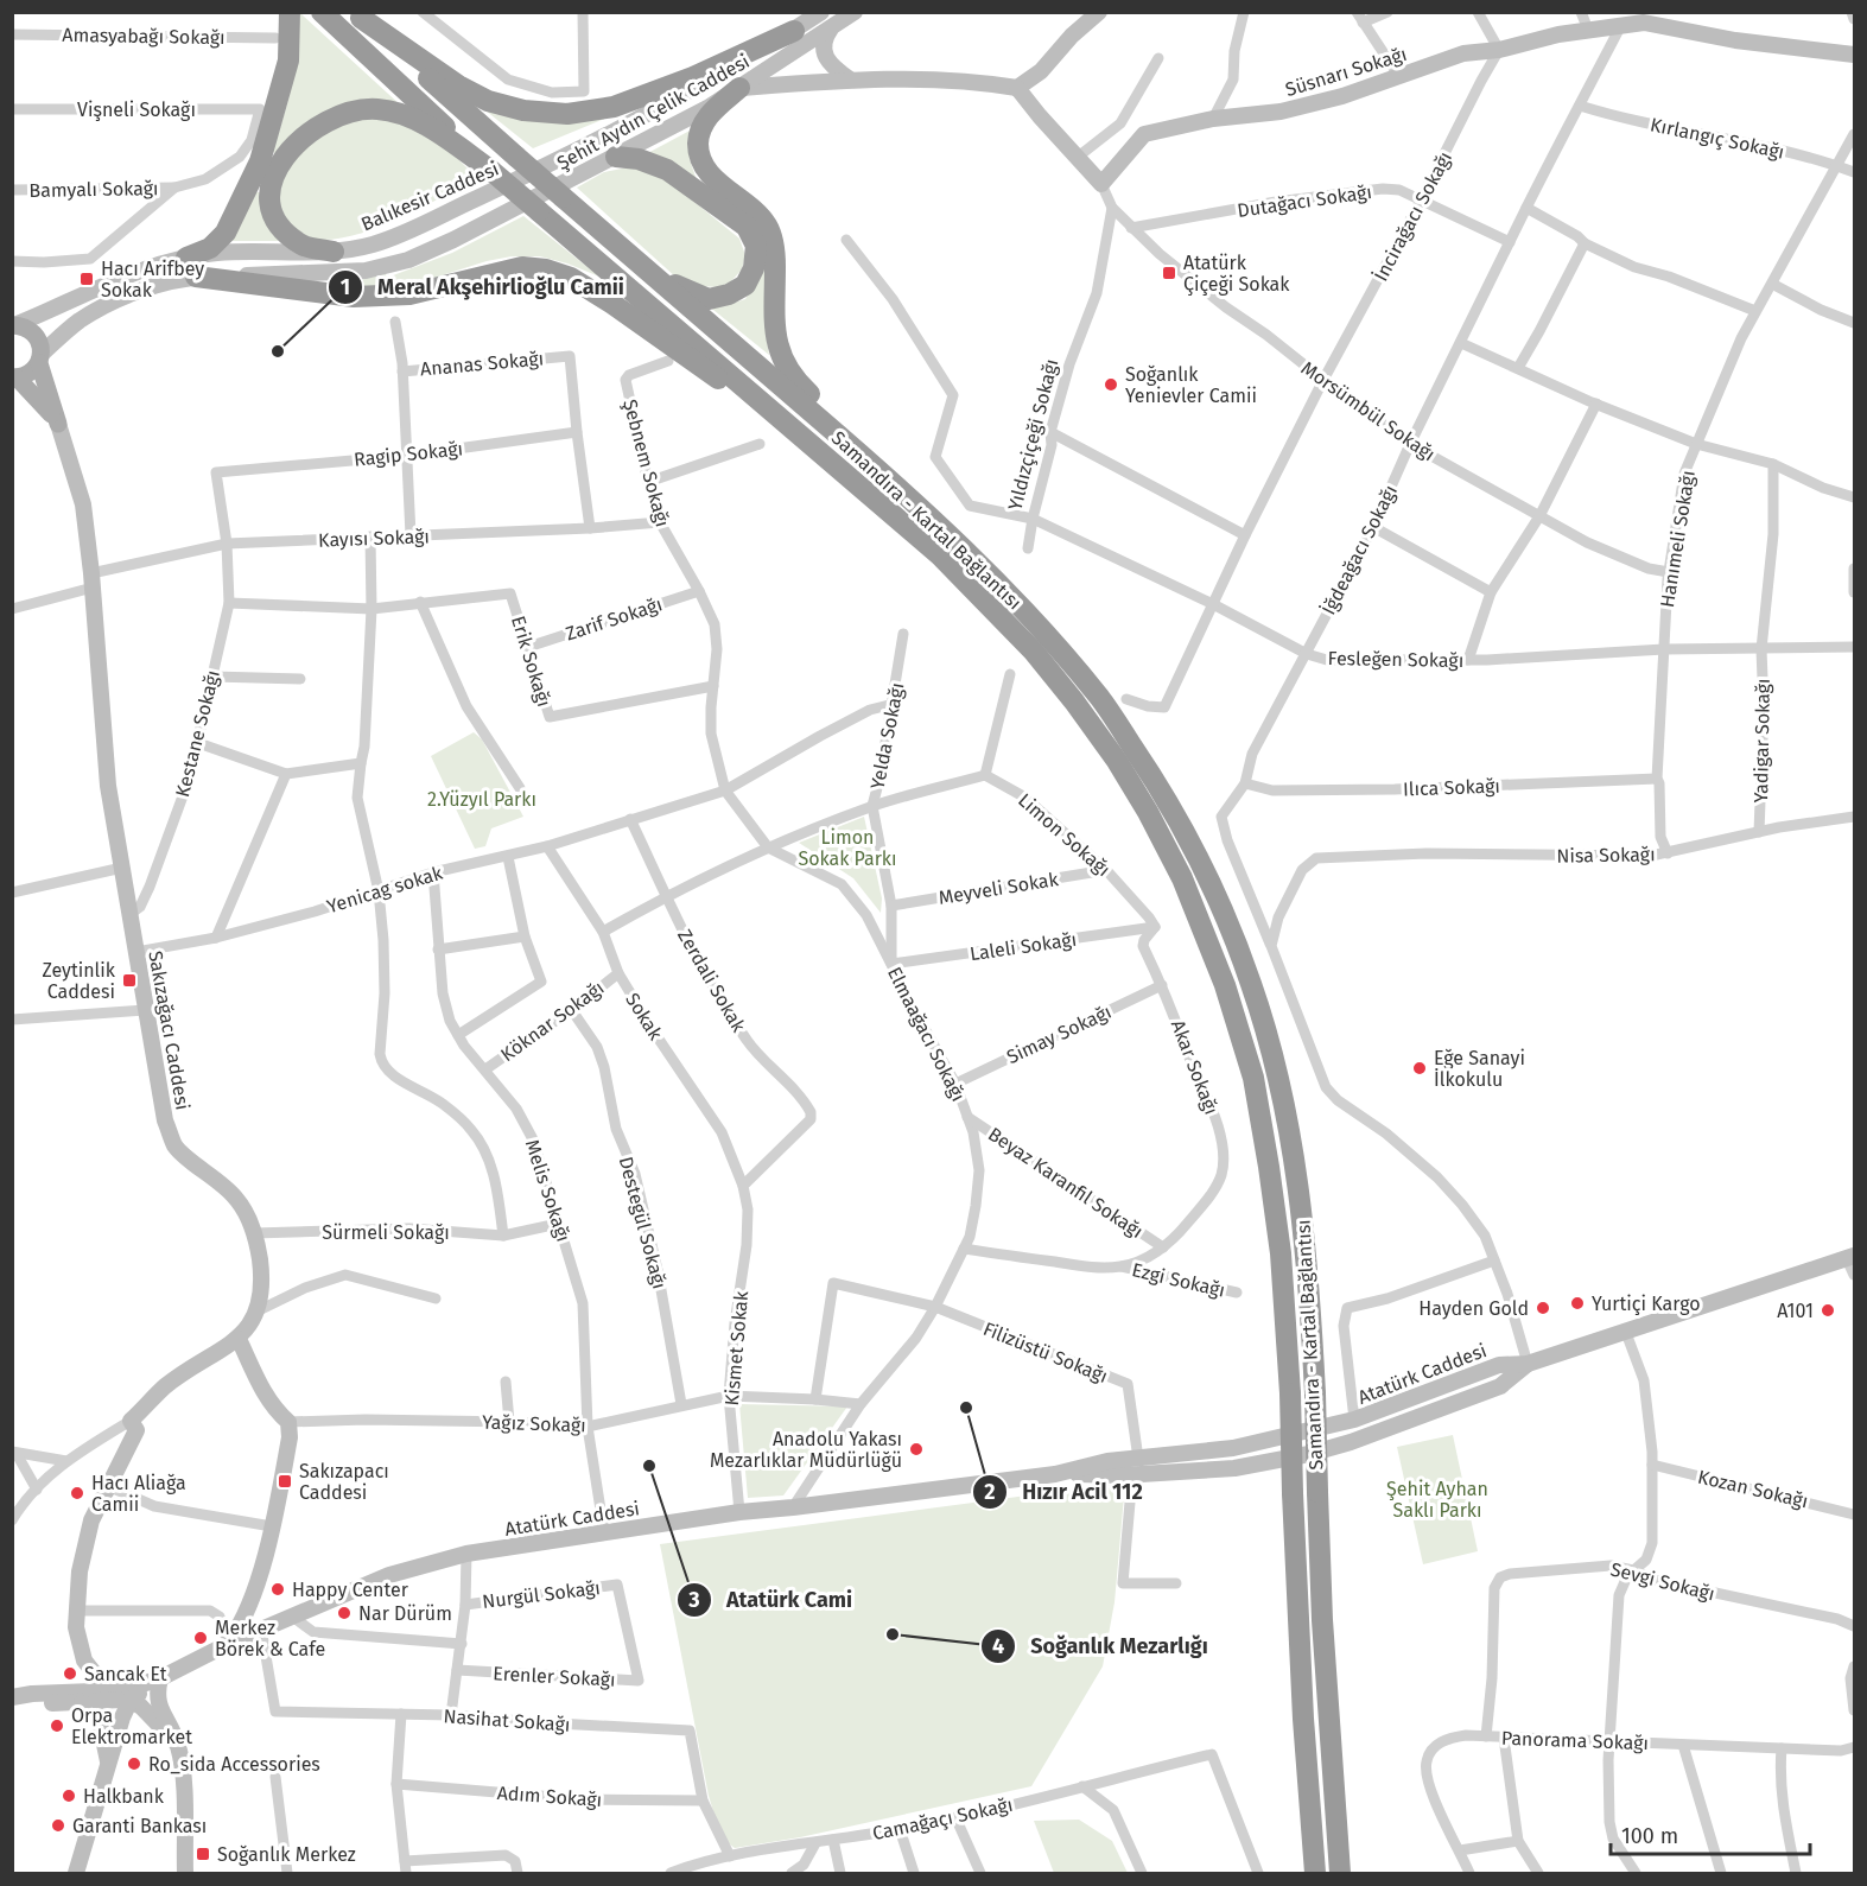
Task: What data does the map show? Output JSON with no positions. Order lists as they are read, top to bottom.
{
  "streets": {
    "highway": ["Samandıra - Kartal Bağlantısı"],
    "street": [
      "Amasyabağı Sokağı",
      "Süsnarı Sokağı",
      "Vişneli Sokağı",
      "Şehit Aydın Çelik Caddesi",
      "Kırlangıç Sokağı",
      "Bamyalı Sokağı",
      "Balıkesir Caddesi",
      "Dutağacı Sokağı",
      "İncirağacı Sokağı",
      "Ananas Sokağı",
      "Morsümbül Sokağı",
      "Yıldızçiçeği Sokağı",
      "Ragip Sokağı",
      "Şebnem Sokağı",
      "Kayısı Sokağı",
      "Hanımeli Sokağı",
      "İğdeağacı Sokağı",
      "Zarif Sokağı",
      "Fesleğen Sokağı",
      "Erik Sokağı",
      "Kestane Sokağı",
      "Yelda Sokağı",
      "Yadigar Sokağı",
      "Ilıca Sokağı",
      "Limon Sokağı",
      "Nisa Sokağı",
      "Meyveli Sokak",
      "Yenicag sokak",
      "Laleli Sokağı",
      "Zerdali Sokak",
      "Sokak",
      "Köknar Sokağı",
      "Sakızağacı Caddesi",
      "Elmaağacı Sokağı",
      "Simay Sokağı",
      "Akar Sokağı",
      "Beyaz Karanfil Sokağı",
      "Melis Sokağı",
      "Destegül Sokağı",
      "Sürmeli Sokağı",
      "Ezgi Sokağı",
      "Kismet Sokak",
      "Filizüstü Sokağı",
      "Atatürk Caddesi",
      "Yağız Sokağı",
      "Kozan Sokağı",
      "Sevgi Sokağı",
      "Nurgül Sokağı",
      "Erenler Sokağı",
      "Nasihat Sokağı",
      "Panorama Sokağı",
      "Adım Sokağı",
      "Camağaçı Sokağı"
    ]
  },
  "crossings": [
    ["Süsnarı Sokağı", "İncirağacı Sokağı"],
    ["Süsnarı Sokağı", "İğdeağacı Sokağı"],
    ["Vişneli Sokağı", "Bamyalı Sokağı"],
    ["Şehit Aydın Çelik Caddesi", "Balıkesir Caddesi"],
    ["Kırlangıç Sokağı", "Hanımeli Sokağı"],
    ["Kırlangıç Sokağı", "İğdeağacı Sokağı"],
    ["Dutağacı Sokağı", "İncirağacı Sokağı"],
    ["Dutağacı Sokağı", "Morsümbül Sokağı"],
    ["Dutağacı Sokağı", "İğdeağacı Sokağı"],
    ["İncirağacı Sokağı", "Morsümbül Sokağı"],
    ["İncirağacı Sokağı", "Fesleğen Sokağı"],
    ["Ananas Sokağı", "Ragip Sokağı"],
    ["Morsümbül Sokağı", "Yıldızçiçeği Sokağı"],
    ["Morsümbül Sokağı", "Hanımeli Sokağı"],
    ["Morsümbül Sokağı", "İğdeağacı Sokağı"],
    ["Yıldızçiçeği Sokağı", "Fesleğen Sokağı"],
    ["Ragip Sokağı", "Kayısı Sokağı"],
    ["Ragip Sokağı", "Kestane Sokağı"],
    ["Şebnem Sokağı", "Kayısı Sokağı"],
    ["Şebnem Sokağı", "Zarif Sokağı"],
    ["Şebnem Sokağı", "Erik Sokağı"],
    ["Şebnem Sokağı", "Yenicag sokak"],
    ["Şebnem Sokağı", "Elmaağacı Sokağı"],
    ["Kayısı Sokağı", "Kestane Sokağı"],
    ["Kayısı Sokağı", "Sakızağacı Caddesi"],
    ["Hanımeli Sokağı", "Fesleğen Sokağı"],
    ["Hanımeli Sokağı", "Ilıca Sokağı"],
    ["Hanımeli Sokağı", "Nisa Sokağı"],
    ["İğdeağacı Sokağı", "Fesleğen Sokağı"],
    ["İğdeağacı Sokağı", "Ilıca Sokağı"],
    ["Zarif Sokağı", "Erik Sokağı"],
    ["Fesleğen Sokağı", "Yadigar Sokağı"],
    ["Erik Sokağı", "Kestane Sokağı"],
    ["Kestane Sokağı", "Sakızağacı Caddesi"],
    ["Yelda Sokağı", "Meyveli Sokak"],
    ["Yelda Sokağı", "Yenicag sokak"],
    ["Yelda Sokağı", "Laleli Sokağı"],
    ["Yelda Sokağı", "Elmaağacı Sokağı"],
    ["Yadigar Sokağı", "Nisa Sokağı"],
    ["Limon Sokağı", "Meyveli Sokak"],
    ["Limon Sokağı", "Laleli Sokağı"],
    ["Limon Sokağı", "Akar Sokağı"],
    ["Yenicag sokak", "Zerdali Sokak"],
    ["Yenicag sokak", "Sokak"],
    ["Yenicag sokak", "Sakızağacı Caddesi"],
    ["Yenicag sokak", "Elmaağacı Sokağı"],
    ["Yenicag sokak", "Melis Sokağı"],
    ["Laleli Sokağı", "Elmaağacı Sokağı"],
    ["Laleli Sokağı", "Akar Sokağı"],
    ["Zerdali Sokak", "Sokak"],
    ["Zerdali Sokak", "Kismet Sokak"],
    ["Sokak", "Köknar Sokağı"],
    ["Sokak", "Kismet Sokak"],
    ["Köknar Sokağı", "Melis Sokağı"],
    ["Köknar Sokağı", "Destegül Sokağı"],
    ["Sakızağacı Caddesi", "Sürmeli Sokağı"],
    ["Elmaağacı Sokağı", "Simay Sokağı"],
    ["Elmaağacı Sokağı", "Akar Sokağı"],
    ["Elmaağacı Sokağı", "Beyaz Karanfil Sokağı"],
    ["Elmaağacı Sokağı", "Filizüstü Sokağı"],
    ["Elmaağacı Sokağı", "Atatürk Caddesi"],
    ["Elmaağacı Sokağı", "Yağız Sokağı"],
    ["Simay Sokağı", "Akar Sokağı"],
    ["Akar Sokağı", "Beyaz Karanfil Sokağı"],
    ["Akar Sokağı", "Ezgi Sokağı"],
    ["Melis Sokağı", "Sürmeli Sokağı"],
    ["Melis Sokağı", "Atatürk Caddesi"],
    ["Melis Sokağı", "Yağız Sokağı"],
    ["Destegül Sokağı", "Yağız Sokağı"],
    ["Kismet Sokak", "Atatürk Caddesi"],
    ["Kismet Sokak", "Yağız Sokağı"],
    ["Filizüstü Sokağı", "Atatürk Caddesi"],
    ["Atatürk Caddesi", "Nasihat Sokağı"],
    ["Sevgi Sokağı", "Panorama Sokağı"],
    ["Nurgül Sokağı", "Erenler Sokağı"],
    ["Nasihat Sokağı", "Adım Sokağı"],
    ["Nasihat Sokağı", "Camağaçı Sokağı"]
  ],
  "parks": ["2.Yüzyıl Parkı", "Limon Sokak Parkı", "Şehit Ayhan Saklı Parkı"],
  "places": {
    "transit": [
      "Atatürk Çiçeği Sokak",
      "Hacı Ari̇fbey Sokak",
      "Zeyti̇nli̇k Caddesi̇",
      "Sakızapacı Caddesi",
      "Soğanlık Merkez"
    ],
    "other": [
      "Meral Akşehirlioğlu Camii",
      "Soğanlık Yenievler Camii",
      "Eğe Sanayi İlkokulu",
      "Yurtiçi Kargo",
      "Hayden Gold",
      "A101",
      "Hızır Acil 112",
      "Anadolu Yakası Mezarlıklar Müdürlüğü",
      "Atatürk Cami",
      "Hacı Aliağa Camii",
      "Happy Center",
      "Nar Dürüm",
      "Soğanlık Mezarlığı",
      "Merkez Börek & Cafe",
      "Sancak Et",
      "Orpa Elektromarket",
      "Ro_sida Accessories",
      "Halkbank",
      "Garanti Bankası"
    ]
  },
  "scale_bar": "100 m"
}
